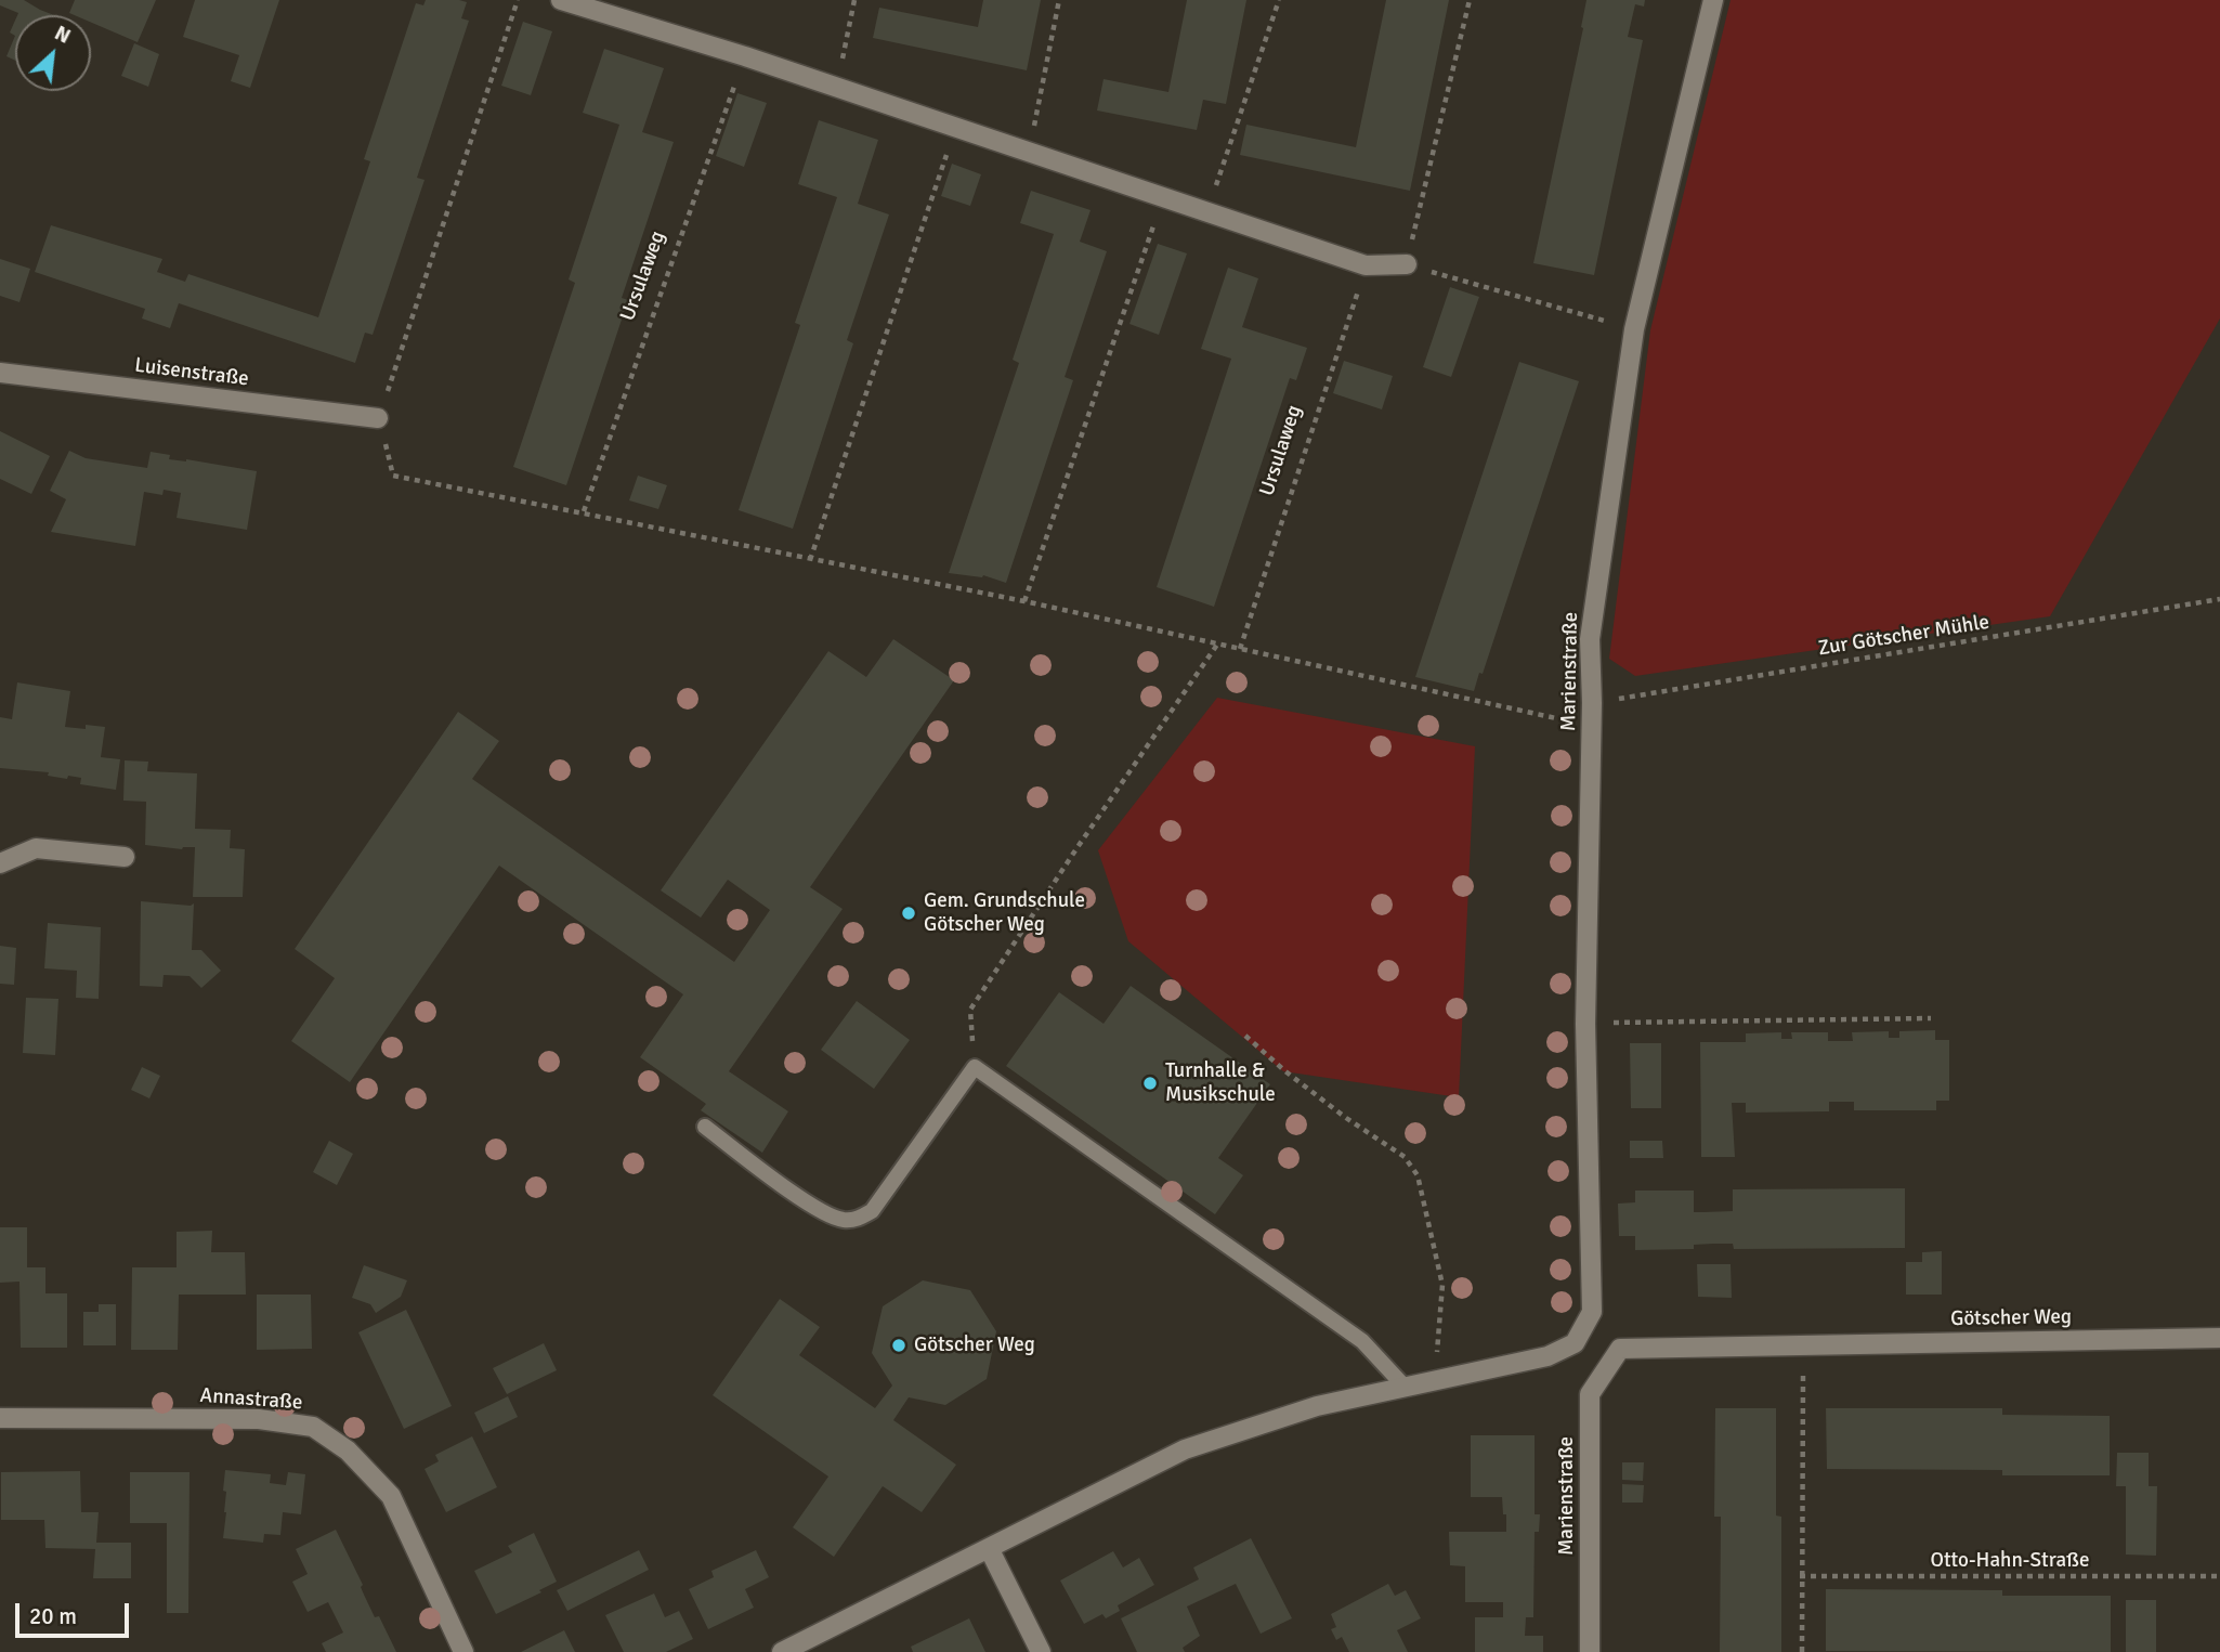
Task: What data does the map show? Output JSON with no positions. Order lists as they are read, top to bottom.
{
  "streets": {
    "street": [
      "Luisenstraße",
      "Marienstraße",
      "Götscher Weg",
      "Annastraße"
    ],
    "path": ["Ursulaweg", "Zur Götscher Mühle", "Otto-Hahn-Straße"]
  },
  "crossings": [
    ["Zur Götscher Mühle", "Marienstraße"],
    ["Marienstraße", "Götscher Weg"]
  ],
  "places": ["Gem. Grundschule Götscher Weg", "Turnhalle & Musikschule", "Götscher Weg"],
  "scale_bar": "20 m",
  "north": "top right"
}
